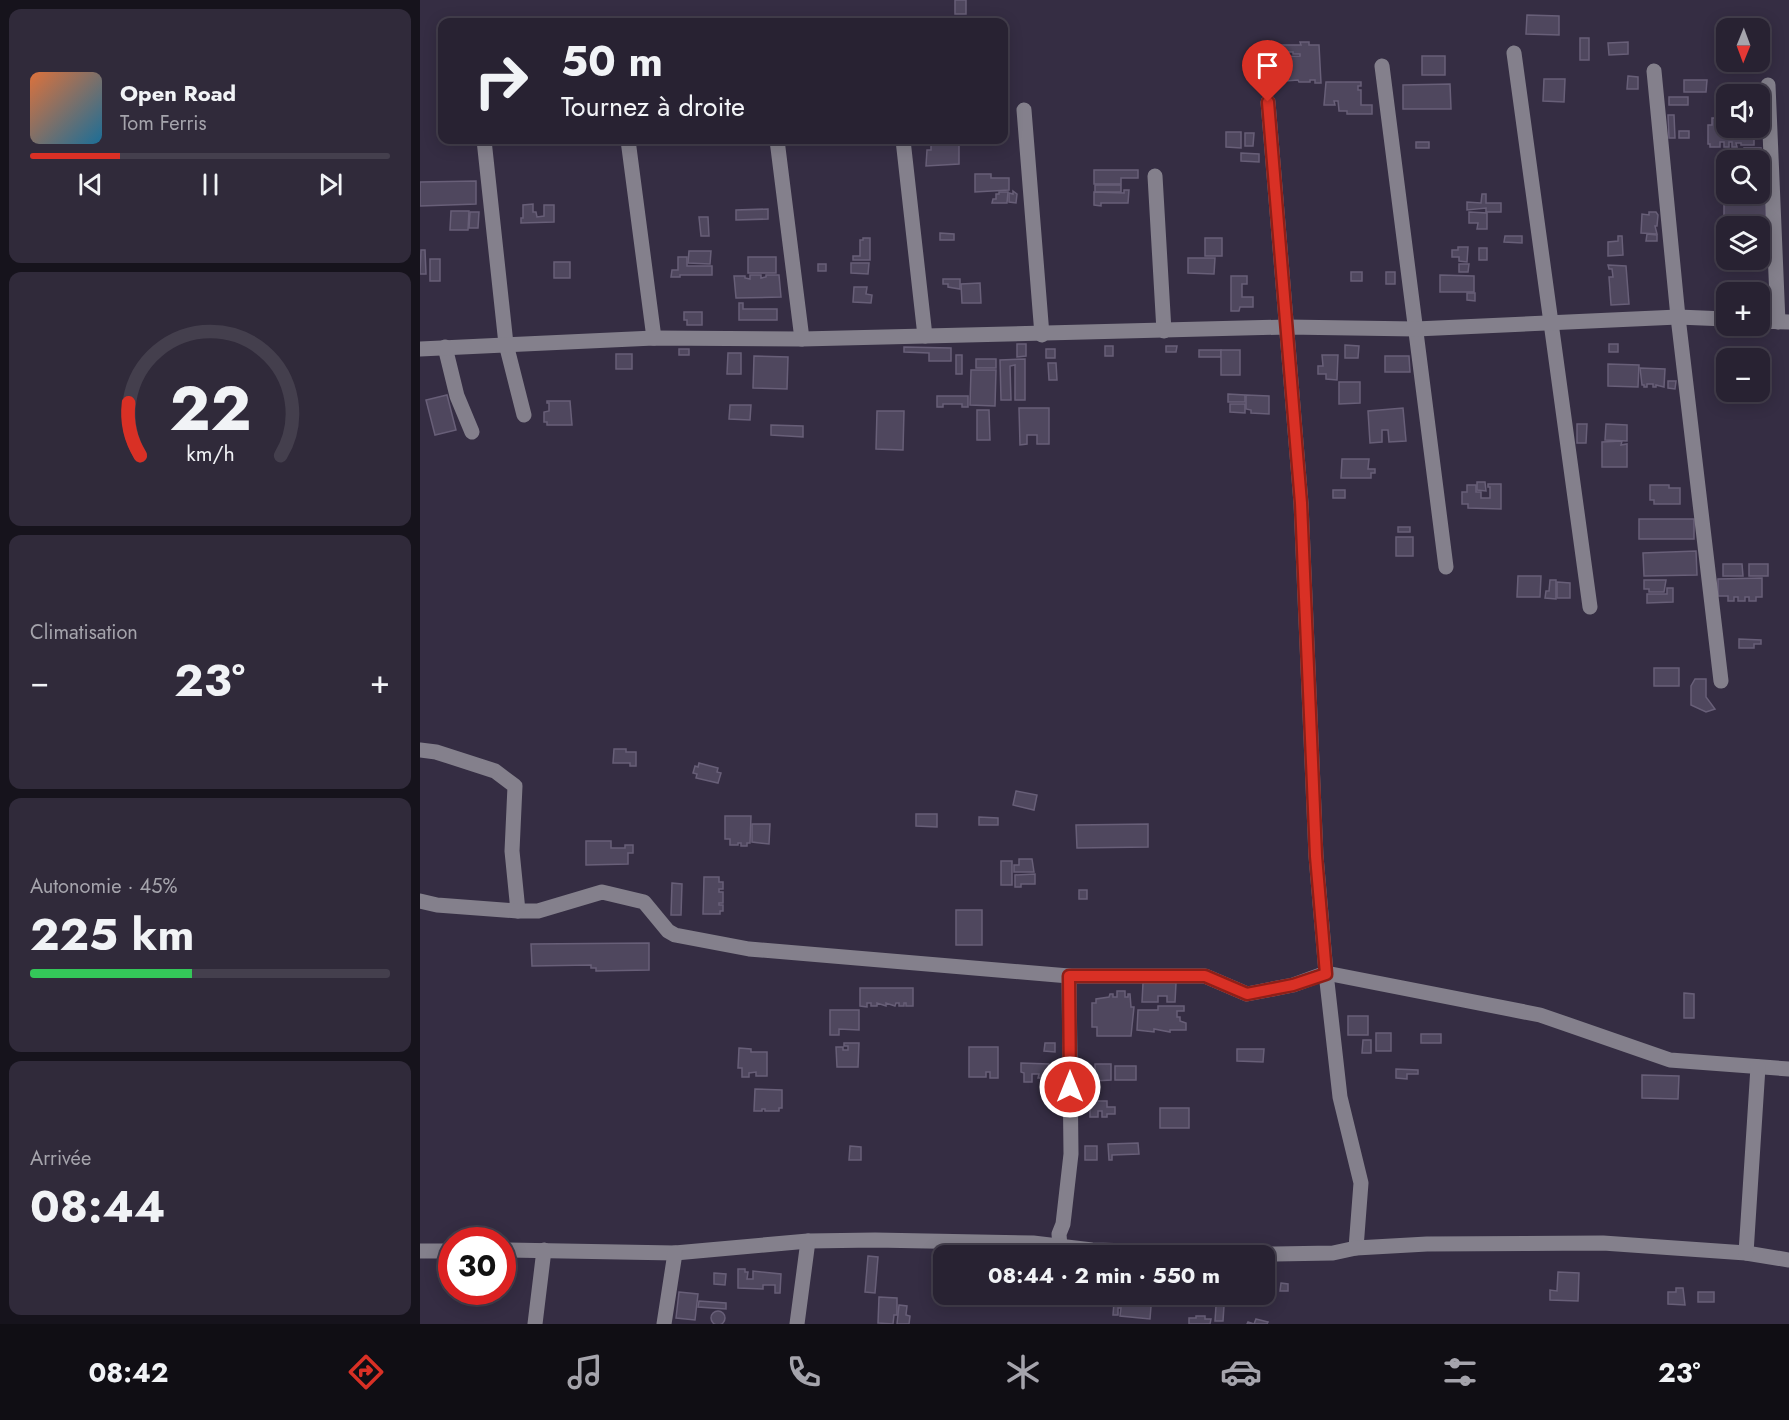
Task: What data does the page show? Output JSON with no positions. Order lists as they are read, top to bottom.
{
  "north": "bottom",
  "page": {
    "map_buttons": ["+", "−"],
    "turn": ["50 m", "Tournez à droite"],
    "song": ["Open Road", "Tom Ferris"],
    "tile": [
      "Climatisation",
      ["Autonomie · 45%", "225 km"],
      ["Arrivée", "08:44"]
    ],
    "heat": ["−", "23°", "+"],
    "limit": "30",
    "trip": "08:44 · 2 min · 550 m",
    "tabs": ["08:42", "23°"],
    "gauge": ["22", "km/h"]
  }
}
